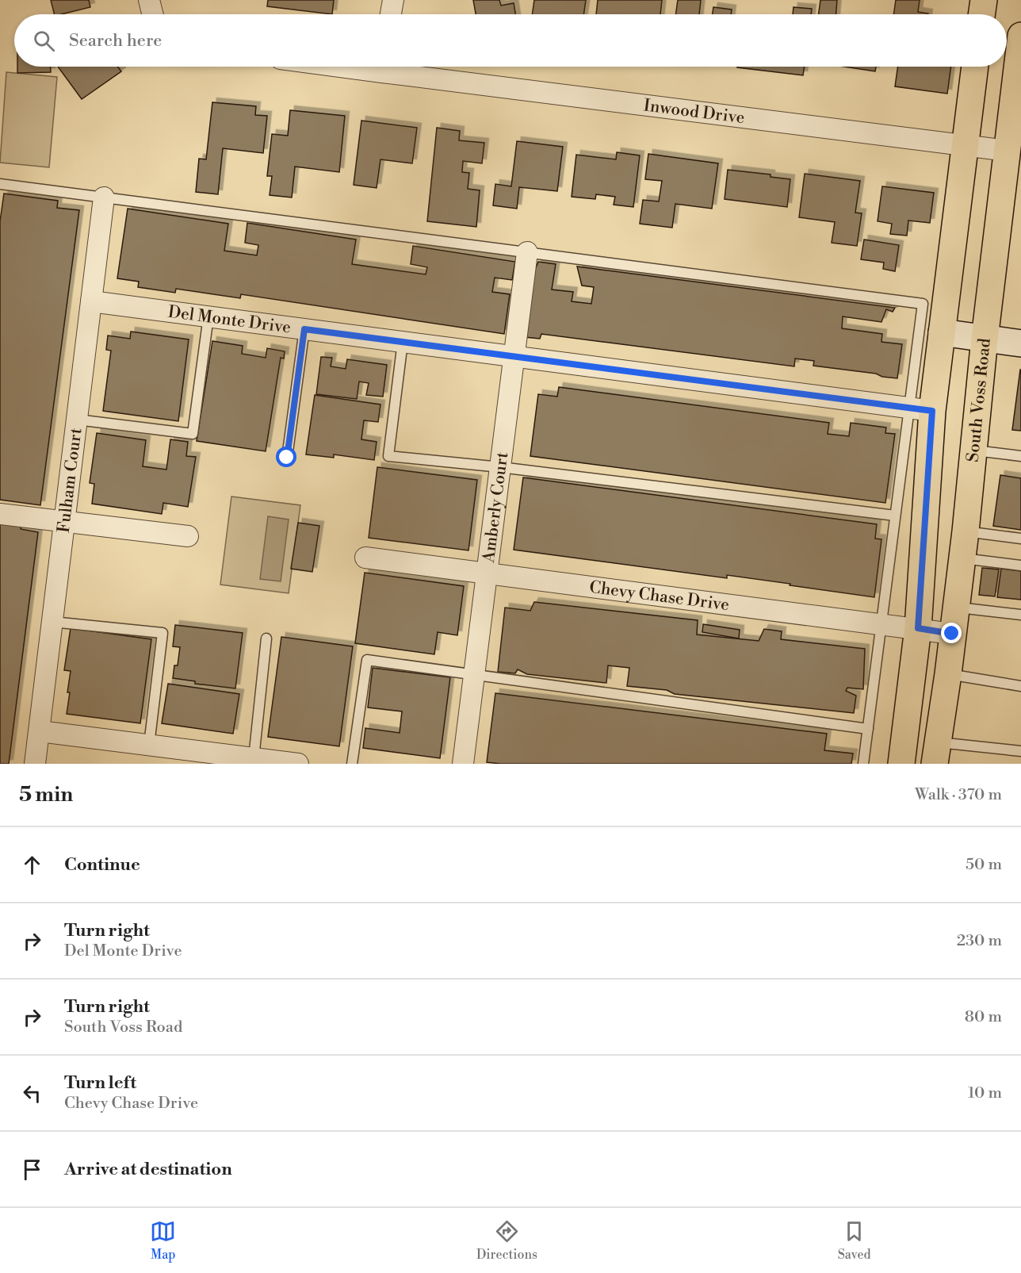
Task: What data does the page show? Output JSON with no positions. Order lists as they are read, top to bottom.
{
  "streets": {
    "main road": ["South Voss Road"],
    "street": [
      "Inwood Drive",
      "Del Monte Drive",
      "Fulham Court",
      "Amberly Court",
      "Chevy Chase Drive"
    ]
  },
  "crossings": [
    ["Inwood Drive", "South Voss Road"],
    ["Del Monte Drive", "Fulham Court"],
    ["Del Monte Drive", "Amberly Court"],
    ["South Voss Road", "Chevy Chase Drive"],
    ["Amberly Court", "Chevy Chase Drive"]
  ],
  "page": {
    "search": "Search here",
    "heading": ["5 min", "Walk · 370 m"],
    "list": [
      ["Continue", "50 m"],
      ["Turn right", "Del Monte Drive", "230 m"],
      ["Turn right", "South Voss Road", "80 m"],
      ["Turn left", "Chevy Chase Drive", "10 m"],
      "Arrive at destination"
    ],
    "nav": ["Map", "Directions", "Saved"]
  }
}
